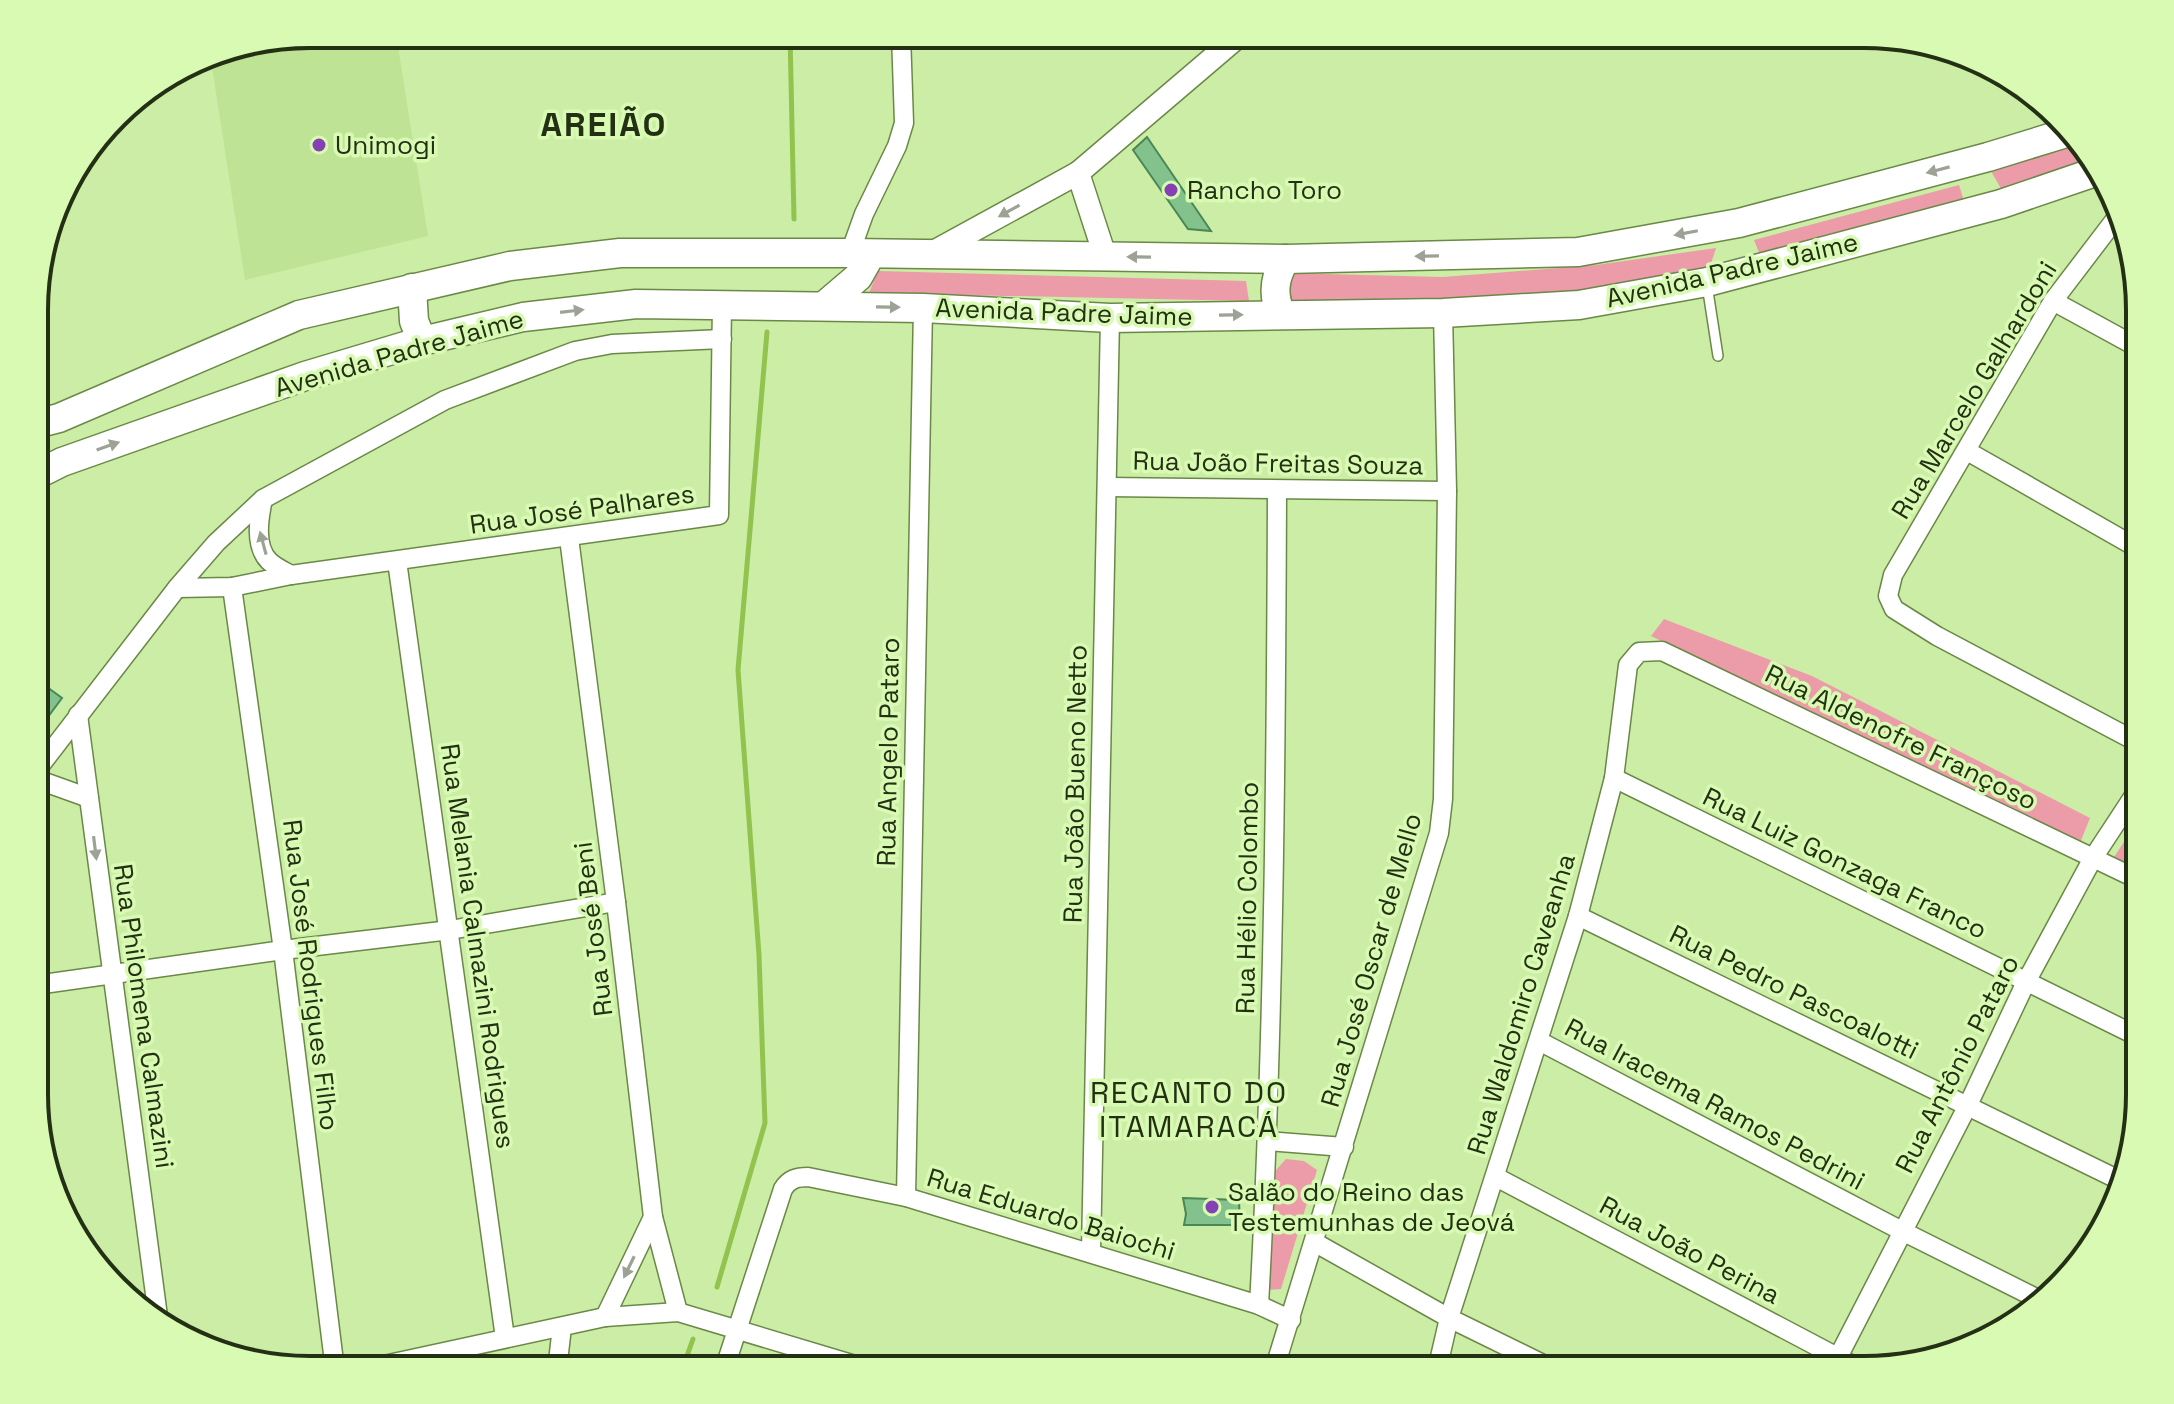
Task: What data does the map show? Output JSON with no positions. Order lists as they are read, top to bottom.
{
  "streets": {
    "main road": ["Avenida Padre Jaime"],
    "street": [
      "Rua Marcelo Galhardoni",
      "Rua João Freitas Souza",
      "Rua José Palhares",
      "Rua Aldenofre Françoso",
      "Rua Angelo Pataro",
      "Rua João Bueno Netto",
      "Rua Luiz Gonzaga Franco",
      "Rua Hélio Colombo",
      "Rua José Beni",
      "Rua Melania Calmazini Rodrigues",
      "Rua José Oscar de Mello",
      "Rua José Rodrigues Filho",
      "Rua Pedro Pascoalotti",
      "Rua Waldomiro Caveanha",
      "Rua Philomena Calmazini",
      "Rua Antônio Pataro",
      "Rua Iracema Ramos Pedrini",
      "Rua Eduardo Baiochi",
      "Rua João Perina"
    ]
  },
  "crossings": [
    ["Avenida Padre Jaime", "Rua José Palhares"],
    ["Avenida Padre Jaime", "Rua Angelo Pataro"],
    ["Avenida Padre Jaime", "Rua João Bueno Netto"],
    ["Avenida Padre Jaime", "Rua José Oscar de Mello"],
    ["Rua João Freitas Souza", "Rua João Bueno Netto"],
    ["Rua João Freitas Souza", "Rua Hélio Colombo"],
    ["Rua João Freitas Souza", "Rua José Oscar de Mello"],
    ["Rua José Palhares", "Rua José Beni"],
    ["Rua José Palhares", "Rua Melania Calmazini Rodrigues"],
    ["Rua José Palhares", "Rua José Rodrigues Filho"],
    ["Rua Aldenofre Françoso", "Rua Waldomiro Caveanha"],
    ["Rua Aldenofre Françoso", "Rua Antônio Pataro"],
    ["Rua Angelo Pataro", "Rua Eduardo Baiochi"],
    ["Rua João Bueno Netto", "Rua Eduardo Baiochi"],
    ["Rua Luiz Gonzaga Franco", "Rua Waldomiro Caveanha"],
    ["Rua Luiz Gonzaga Franco", "Rua Antônio Pataro"],
    ["Rua Hélio Colombo", "Rua Eduardo Baiochi"],
    ["Rua José Oscar de Mello", "Rua Eduardo Baiochi"],
    ["Rua Pedro Pascoalotti", "Rua Waldomiro Caveanha"],
    ["Rua Pedro Pascoalotti", "Rua Antônio Pataro"],
    ["Rua Waldomiro Caveanha", "Rua Iracema Ramos Pedrini"],
    ["Rua Waldomiro Caveanha", "Rua João Perina"],
    ["Rua Antônio Pataro", "Rua Iracema Ramos Pedrini"]
  ],
  "districts": ["AREIÃO", "RECANTO DO ITAMARACÁ"],
  "places": ["Unimogi", "Rancho Toro", "Salão do Reino das Testemunhas de Jeová"]
}
